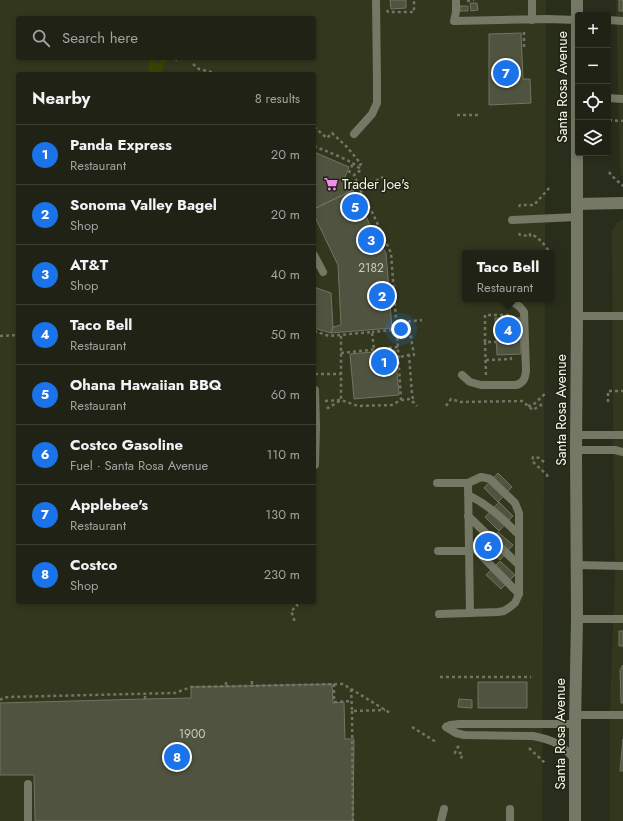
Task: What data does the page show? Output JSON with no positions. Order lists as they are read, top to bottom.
{
  "streets": {
    "main road": ["Santa Rosa Avenue"]
  },
  "places": {
    "supermarket": ["Trader Joe's"]
  },
  "house_numbers": ["2182", "1900"],
  "page": {
    "map_buttons": ["+", "−"],
    "search": "Search here",
    "pins": [
      "7",
      "5",
      "3",
      "2",
      "4",
      "1",
      "6",
      "8"
    ],
    "heading": ["Nearby", "8 results"],
    "list": [
      {
        "mark": "1",
        "name": "Panda Express",
        "note": "Restaurant",
        "value": "20 m"
      },
      {
        "mark": "2",
        "name": "Sonoma Valley Bagel",
        "note": "Shop",
        "value": "20 m"
      },
      {
        "mark": "3",
        "name": "AT&T",
        "note": "Shop",
        "value": "40 m"
      },
      {
        "mark": "4",
        "name": "Taco Bell",
        "note": "Restaurant",
        "value": "50 m"
      },
      {
        "mark": "5",
        "name": "Ohana Hawaiian BBQ",
        "note": "Restaurant",
        "value": "60 m"
      },
      {
        "mark": "6",
        "name": "Costco Gasoline",
        "note": "Fuel · Santa Rosa Avenue",
        "value": "110 m"
      },
      {
        "mark": "7",
        "name": "Applebee's",
        "note": "Restaurant",
        "value": "130 m"
      },
      {
        "mark": "8",
        "name": "Costco",
        "note": "Shop",
        "value": "230 m"
      }
    ],
    "popup": ["Taco Bell", "Restaurant"]
  }
}
